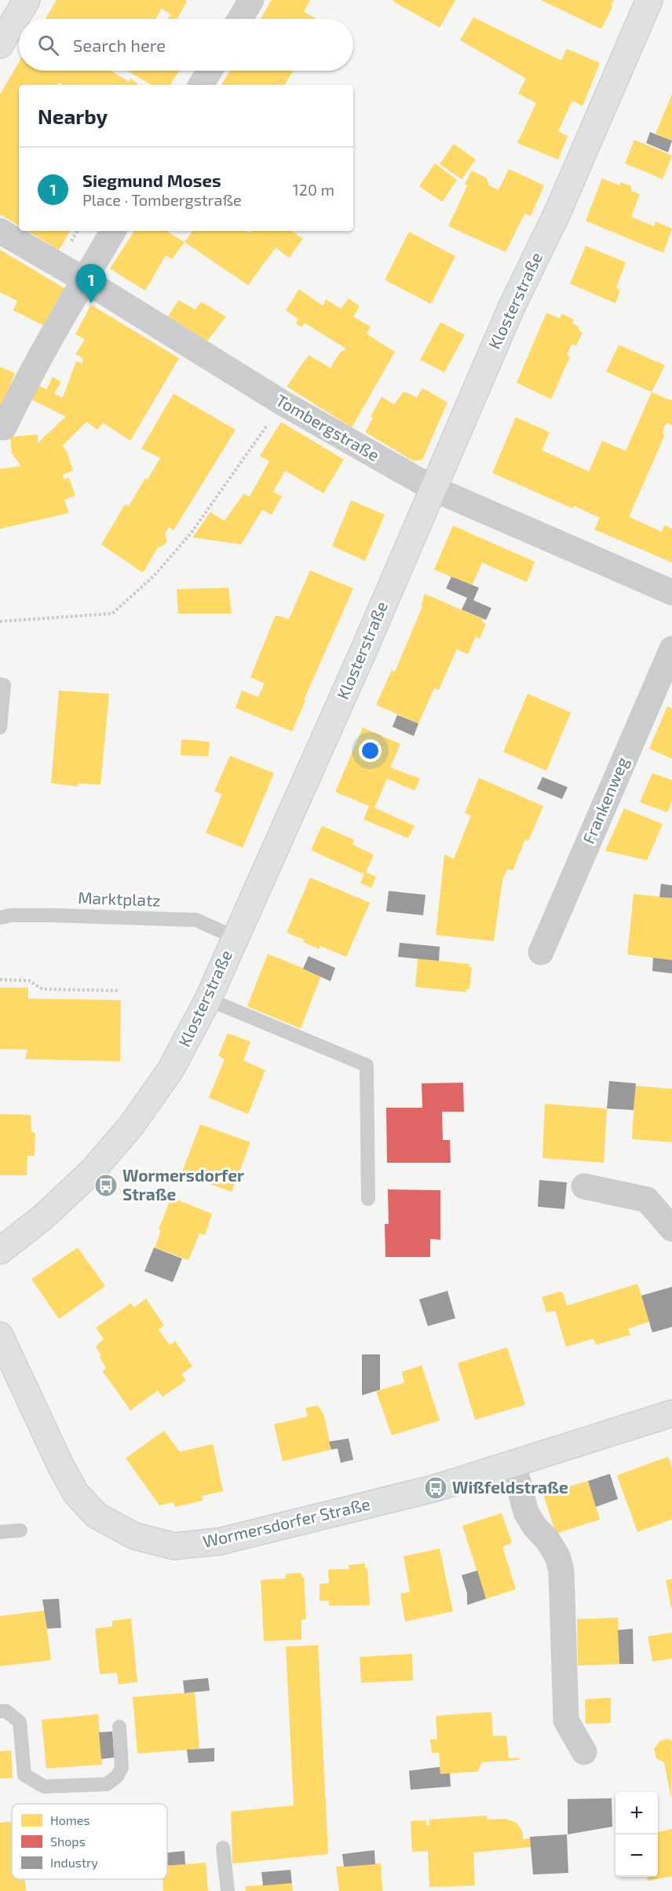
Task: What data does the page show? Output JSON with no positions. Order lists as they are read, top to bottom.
{
  "streets": {
    "main road": ["Klosterstraße", "Wormersdorfer Straße"],
    "street": ["Tombergstraße", "Frankenweg"],
    "lane": ["Marktplatz"]
  },
  "crossings": [
    ["Klosterstraße", "Tombergstraße"],
    ["Klosterstraße", "Marktplatz"]
  ],
  "places": {
    "bus stop": ["Wormersdorfer Straße", "Wißfeldstraße"]
  },
  "legend": ["Homes", "Shops", "Industry"],
  "page": {
    "search": "Search here",
    "heading": "Nearby",
    "list": [
      {
        "mark": "1",
        "name": "Siegmund Moses",
        "note": "Place · Tombergstraße",
        "value": "120 m"
      }
    ],
    "pins": "1",
    "map_buttons": ["+", "−"]
  }
}
